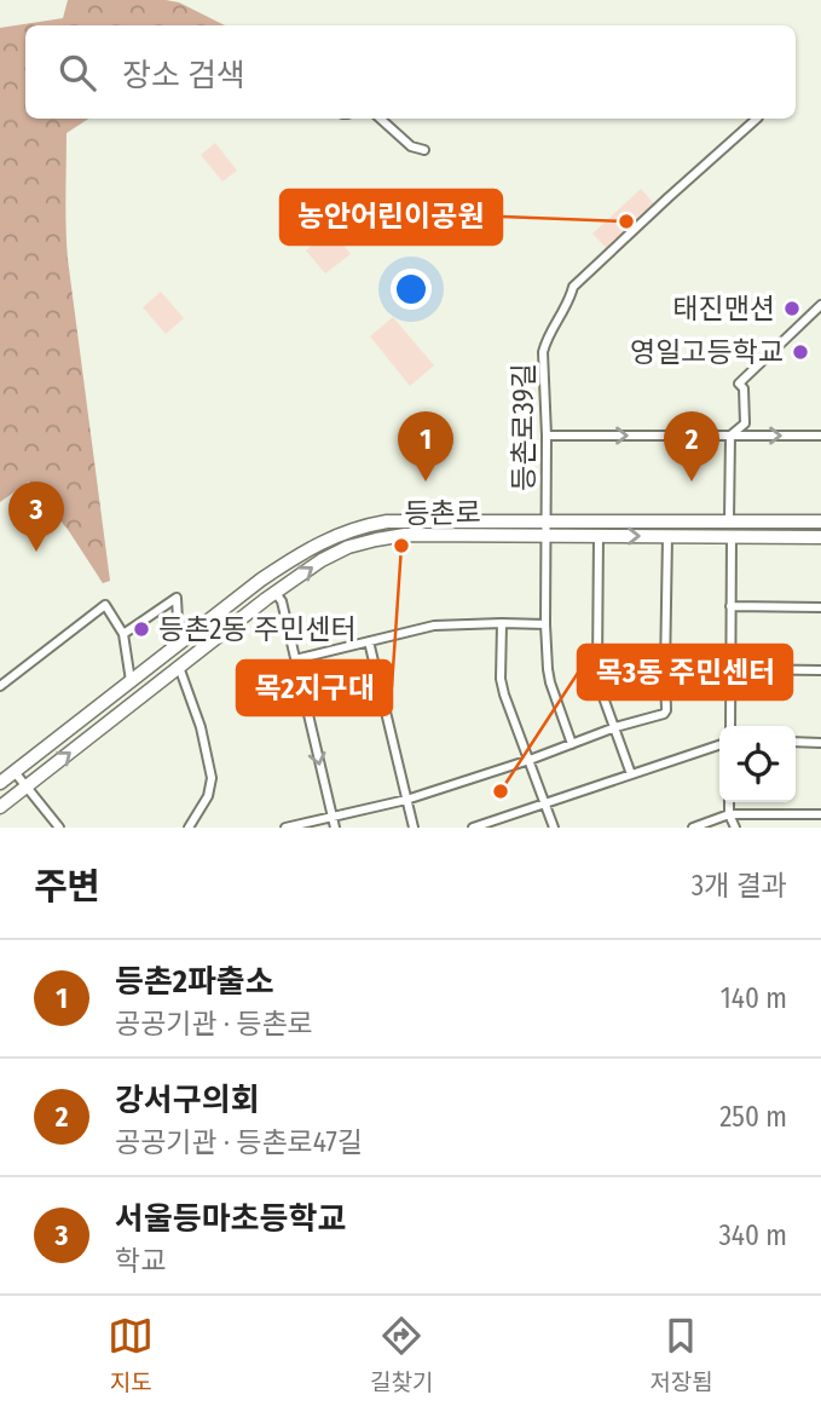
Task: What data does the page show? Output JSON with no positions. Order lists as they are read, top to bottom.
{
  "streets": {
    "main road": ["등촌로"],
    "street": ["등촌로39길"]
  },
  "crossings": [
    ["등촌로39길", "등촌로"]
  ],
  "places": [
    "농안어린이공원",
    "태진맨션",
    "영일고등학교",
    "목2지구대",
    "등촌2동 주민센터",
    "목3동 주민센터"
  ],
  "page": {
    "search": "장소 검색",
    "pins": ["1", "2", "3"],
    "heading": ["주변", "3개 결과"],
    "list": [
      {
        "mark": "1",
        "name": "등촌2파출소",
        "note": "공공기관 · 등촌로",
        "value": "140 m"
      },
      {
        "mark": "2",
        "name": "강서구의회",
        "note": "공공기관 · 등촌로47길",
        "value": "250 m"
      },
      {
        "mark": "3",
        "name": "서울등마초등학교",
        "note": "학교",
        "value": "340 m"
      }
    ],
    "nav": ["지도", "길찾기", "저장됨"]
  }
}
